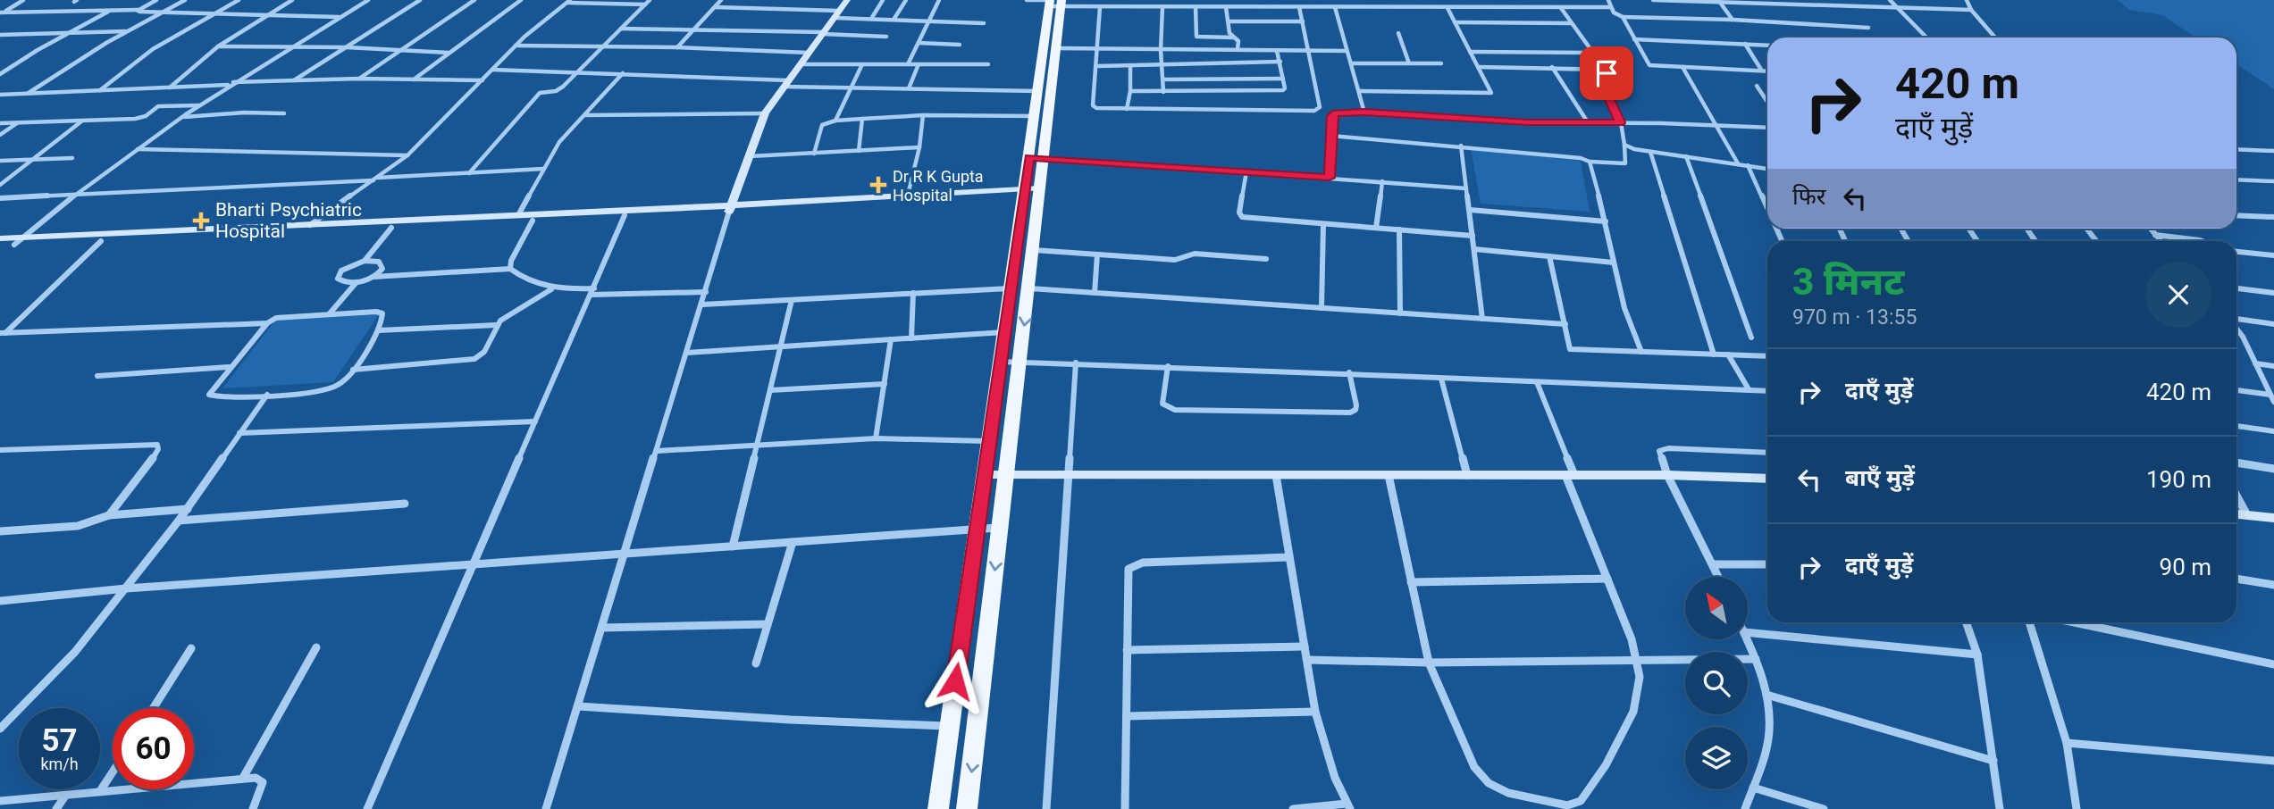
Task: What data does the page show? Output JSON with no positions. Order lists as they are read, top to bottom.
{
  "places": {
    "health": ["Dr R K Gupta Hospital", "Bharti Psychiatric Hospital"]
  },
  "north": "top left",
  "page": {
    "turn": ["420 m", "दाएँ मुड़ें"],
    "then": "फिर",
    "heading": ["3 मिनट", "970 m · 13:55"],
    "list": [
      {
        "name": "दाएँ मुड़ें",
        "value": "420 m"
      },
      {
        "name": "बाएँ मुड़ें",
        "value": "190 m"
      },
      {
        "name": "दाएँ मुड़ें",
        "value": "90 m"
      }
    ],
    "speed": "57 km/h",
    "limit": "60"
  }
}
